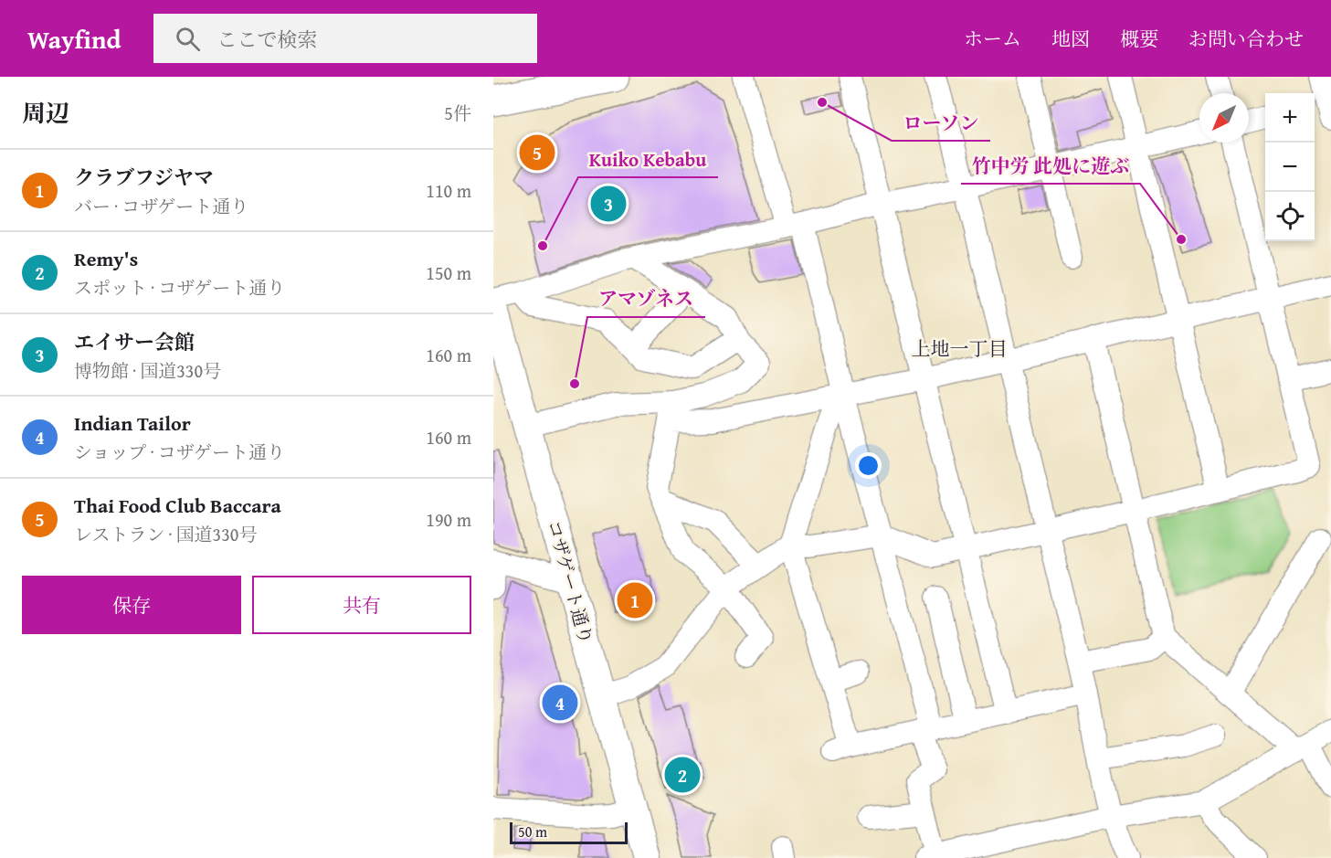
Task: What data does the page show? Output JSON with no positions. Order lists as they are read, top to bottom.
{
  "streets": {
    "main road": ["コザゲート通り"]
  },
  "districts": ["上地一丁目"],
  "places": [
    "ローソン",
    "竹中労 此処に遊ぶ",
    "Kuiko Kebabu",
    "アマゾネス"
  ],
  "scale_bar": "50 m",
  "north": "bottom left",
  "page": {
    "header": "Wayfind",
    "search": "ここで検索",
    "nav": [
      "ホーム",
      "地図",
      "概要",
      "お問い合わせ"
    ],
    "heading": ["周辺", "5件"],
    "map_buttons": ["+", "−"],
    "pins": [
      "5",
      "3",
      "1",
      "4",
      "2"
    ],
    "list": [
      {
        "mark": "1",
        "name": "クラブフジヤマ",
        "note": "バー · コザゲート通り",
        "value": "110 m"
      },
      {
        "mark": "2",
        "name": "Remy's",
        "note": "スポット · コザゲート通り",
        "value": "150 m"
      },
      {
        "mark": "3",
        "name": "エイサー会館",
        "note": "博物館 · 国道330号",
        "value": "160 m"
      },
      {
        "mark": "4",
        "name": "Indian Tailor",
        "note": "ショップ · コザゲート通り",
        "value": "160 m"
      },
      {
        "mark": "5",
        "name": "Thai Food Club Baccara",
        "note": "レストラン · 国道330号",
        "value": "190 m"
      }
    ],
    "buttons": ["保存", "共有"],
    "scale": "50 m"
  }
}
